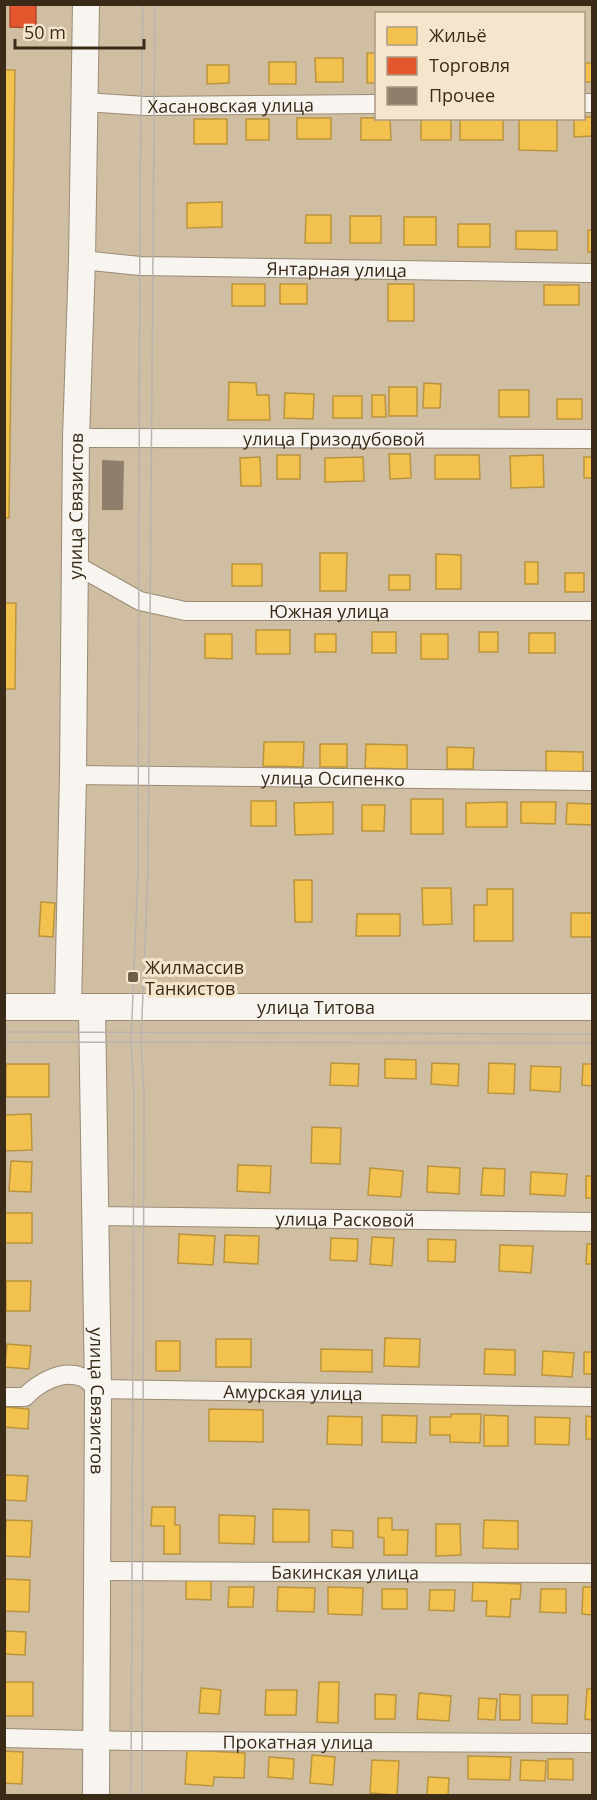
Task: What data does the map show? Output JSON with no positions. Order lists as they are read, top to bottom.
{
  "streets": {
    "street": [
      "Хасановская улица",
      "Янтарная улица",
      "улица Гризодубовой",
      "улица Связистов",
      "Южная улица",
      "улица Осипенко",
      "улица Титова",
      "улица Расковой",
      "Амурская улица",
      "Бакинская улица",
      "Прокатная улица"
    ]
  },
  "crossings": [
    ["Хасановская улица", "улица Связистов"],
    ["Янтарная улица", "улица Связистов"],
    ["улица Гризодубовой", "улица Связистов"],
    ["улица Связистов", "Южная улица"],
    ["улица Связистов", "улица Осипенко"],
    ["улица Связистов", "улица Титова"],
    ["улица Связистов", "улица Расковой"],
    ["улица Связистов", "Амурская улица"],
    ["улица Связистов", "Бакинская улица"],
    ["улица Связистов", "Прокатная улица"]
  ],
  "places": {
    "transit": ["Жилмассив Танкистов"]
  },
  "legend": ["Жильё", "Торговля", "Прочее"],
  "scale_bar": "50 m"
}
